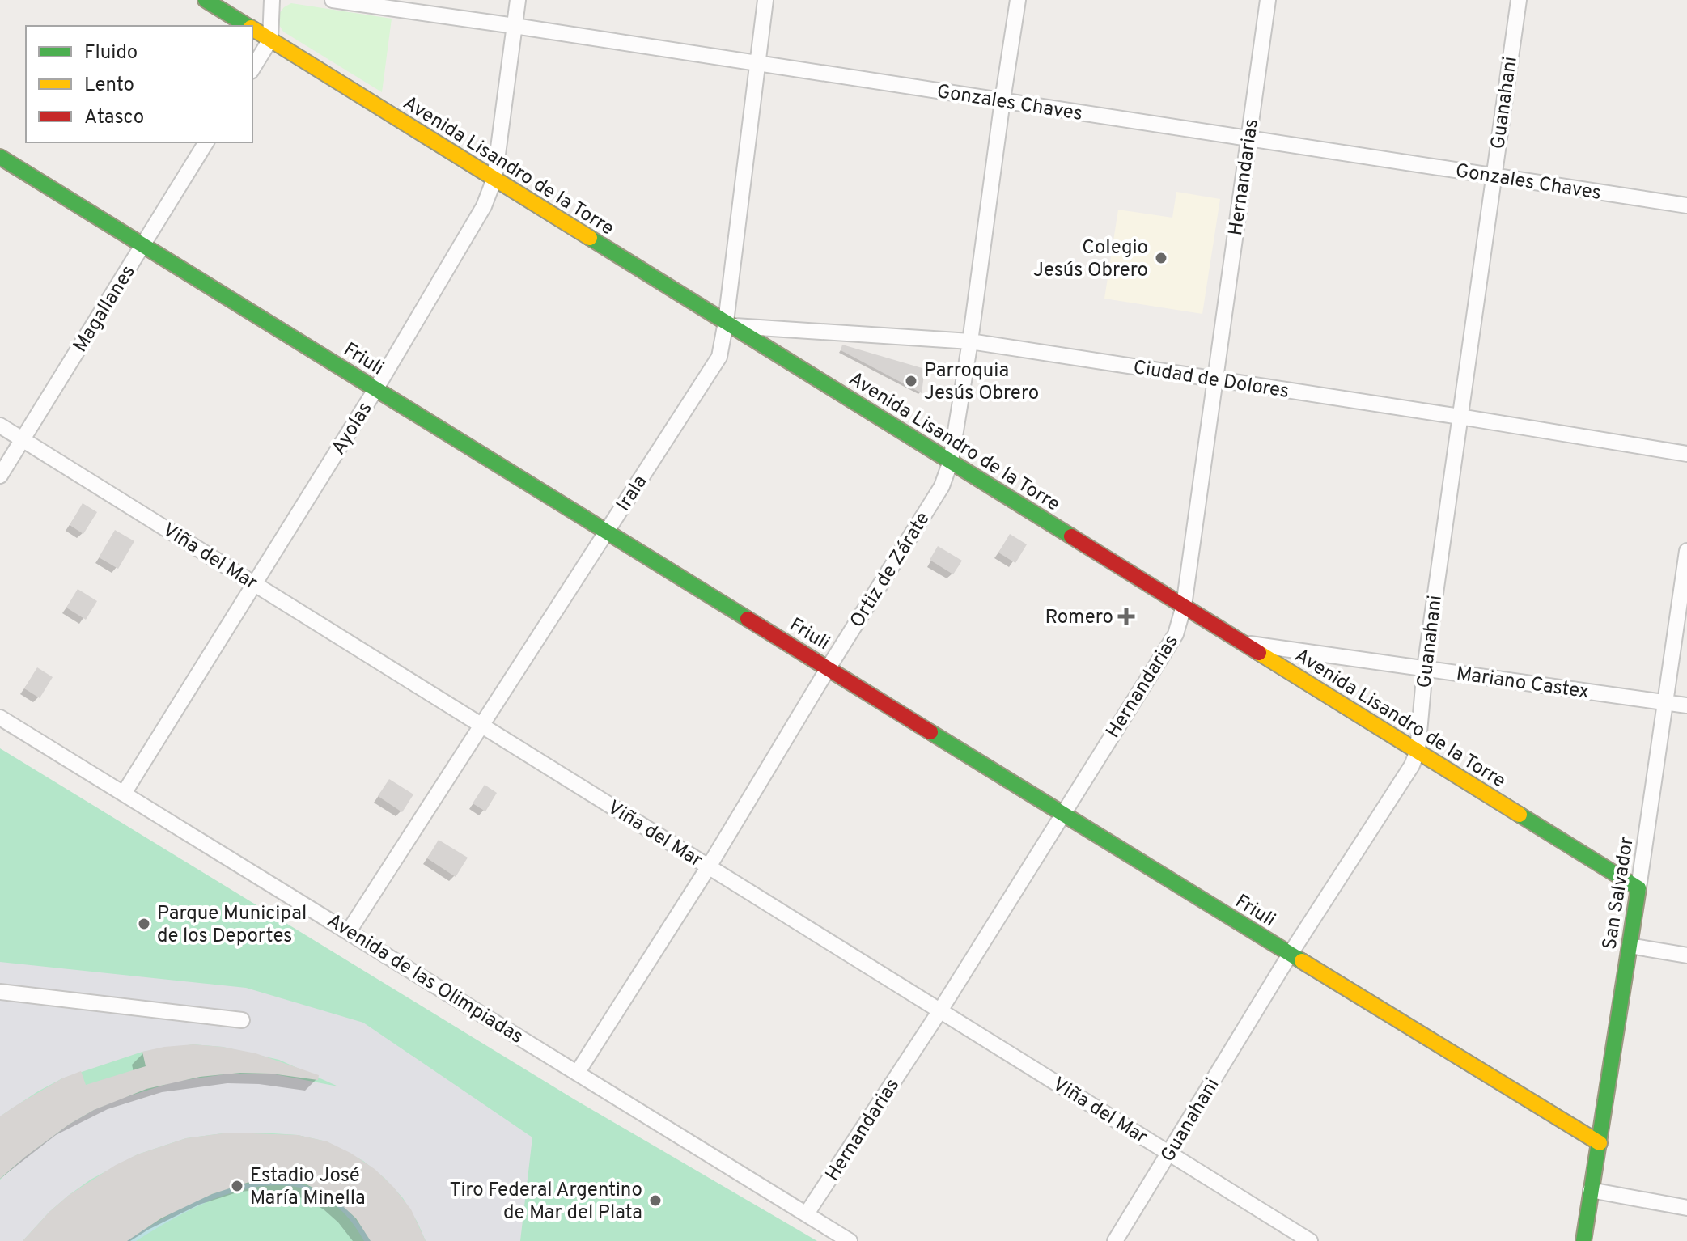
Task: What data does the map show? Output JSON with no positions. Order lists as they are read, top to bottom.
{
  "streets": {
    "street": [
      "Gonzales Chaves",
      "Guanahani",
      "Avenida Lisandro de la Torre",
      "Hernandarias",
      "Magallanes",
      "Friuli",
      "Ciudad de Dolores",
      "Ayolas",
      "Irala",
      "Viña del Mar",
      "Ortiz de Zárate",
      "Mariano Castex",
      "San Salvador",
      "Avenida de las Olimpiadas"
    ]
  },
  "crossings": [
    ["Gonzales Chaves", "Guanahani"],
    ["Gonzales Chaves", "Hernandarias"],
    ["Gonzales Chaves", "Ayolas"],
    ["Gonzales Chaves", "Irala"],
    ["Gonzales Chaves", "Ortiz de Zárate"],
    ["Guanahani", "Avenida Lisandro de la Torre"],
    ["Guanahani", "Friuli"],
    ["Guanahani", "Ciudad de Dolores"],
    ["Guanahani", "Viña del Mar"],
    ["Guanahani", "Mariano Castex"],
    ["Avenida Lisandro de la Torre", "Hernandarias"],
    ["Avenida Lisandro de la Torre", "Ciudad de Dolores"],
    ["Avenida Lisandro de la Torre", "Ayolas"],
    ["Avenida Lisandro de la Torre", "Irala"],
    ["Avenida Lisandro de la Torre", "Ortiz de Zárate"],
    ["Avenida Lisandro de la Torre", "Mariano Castex"],
    ["Avenida Lisandro de la Torre", "San Salvador"],
    ["Hernandarias", "Friuli"],
    ["Hernandarias", "Ciudad de Dolores"],
    ["Hernandarias", "Viña del Mar"],
    ["Hernandarias", "Avenida de las Olimpiadas"],
    ["Magallanes", "Friuli"],
    ["Magallanes", "Viña del Mar"],
    ["Friuli", "Ayolas"],
    ["Friuli", "Irala"],
    ["Friuli", "Ortiz de Zárate"],
    ["Friuli", "San Salvador"],
    ["Ciudad de Dolores", "Irala"],
    ["Ciudad de Dolores", "Ortiz de Zárate"],
    ["Ayolas", "Viña del Mar"],
    ["Ayolas", "Avenida de las Olimpiadas"],
    ["Irala", "Viña del Mar"],
    ["Irala", "Avenida de las Olimpiadas"],
    ["Viña del Mar", "Ortiz de Zárate"],
    ["Ortiz de Zárate", "Avenida de las Olimpiadas"],
    ["Mariano Castex", "San Salvador"]
  ],
  "places": {
    "other": [
      "Colegio Jesús Obrero",
      "Parroquia Jesús Obrero",
      "Parque Municipal de los Deportes",
      "Estadio José María Minella",
      "Tiro Federal Argentino de Mar del Plata"
    ],
    "health": ["Romero"]
  },
  "legend": ["Fluido", "Lento", "Atasco"]
}
